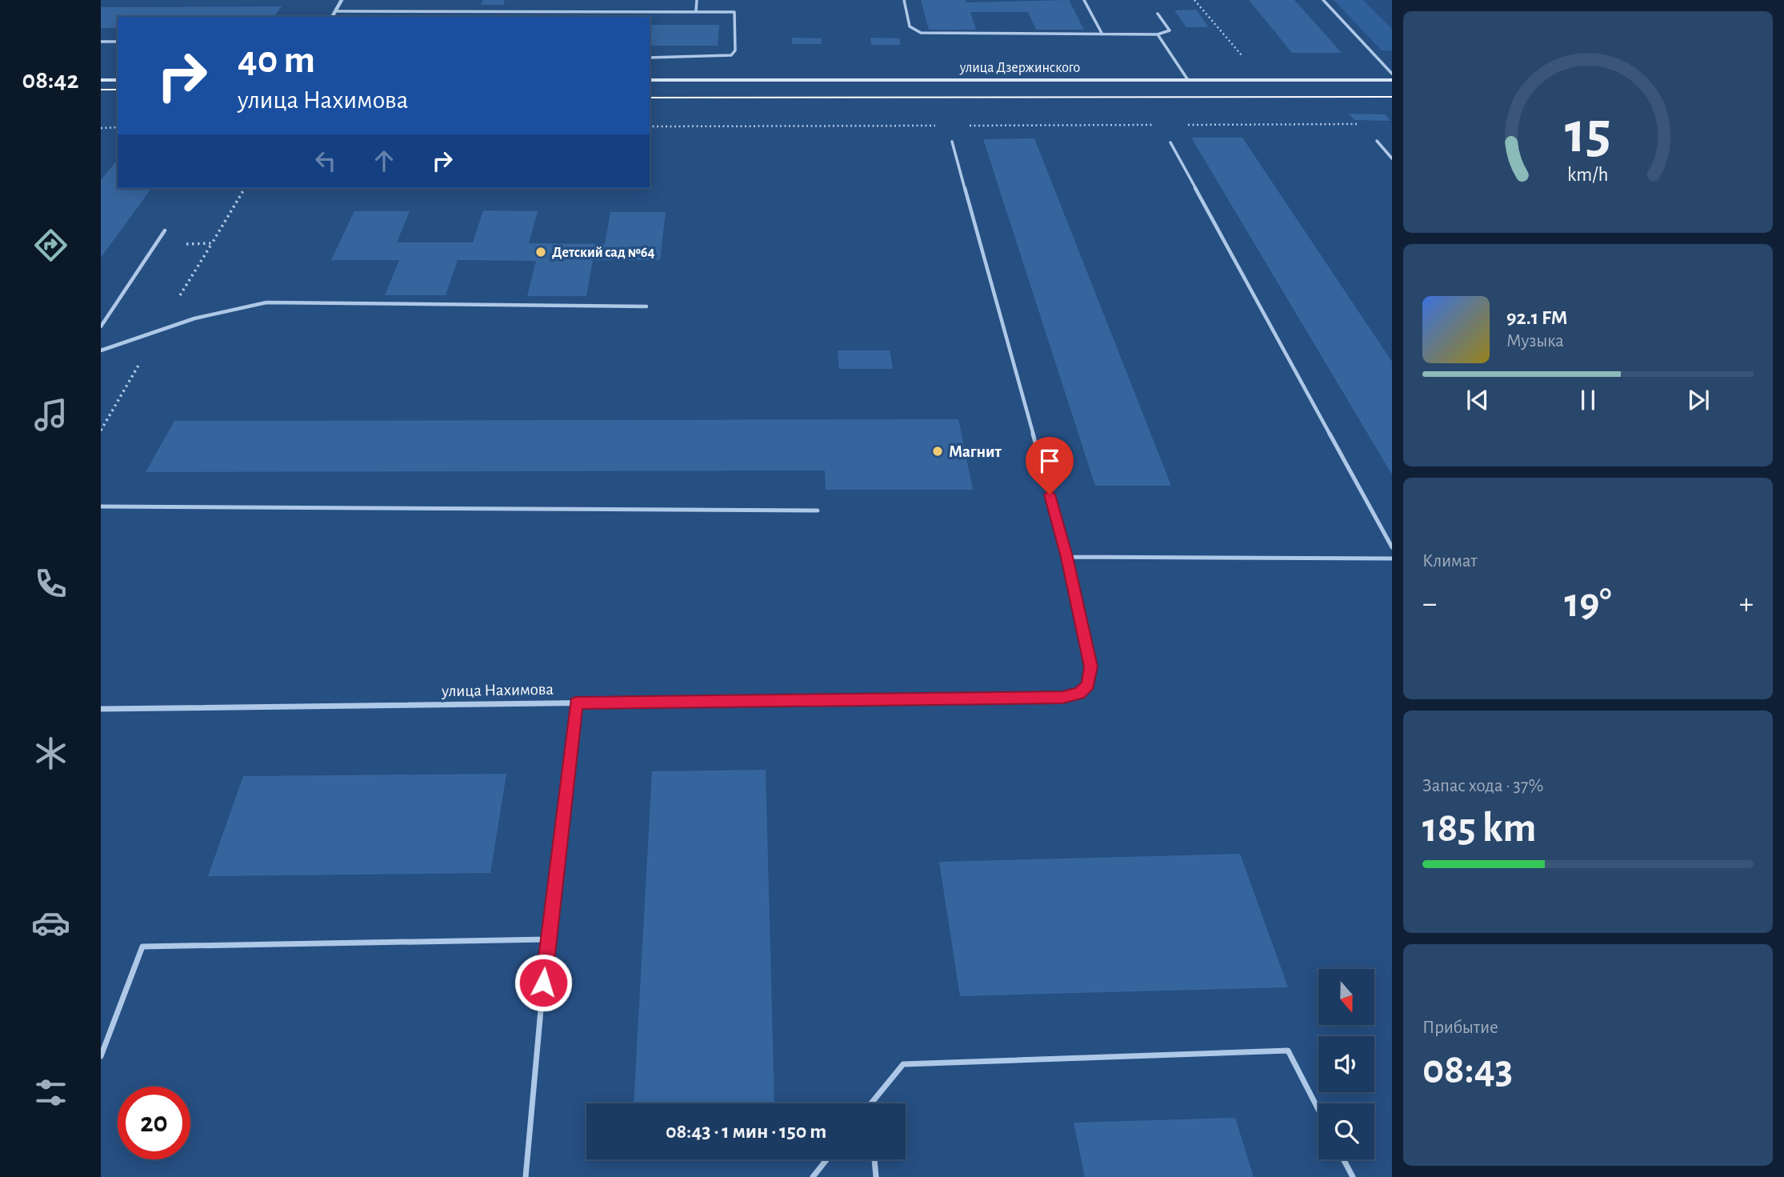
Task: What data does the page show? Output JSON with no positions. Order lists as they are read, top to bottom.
{
  "streets": {
    "main road": ["улица Дзержинского"],
    "street": ["улица Нахимова"]
  },
  "places": ["Детский сад №64", "Магнит"],
  "north": "bottom",
  "page": {
    "tabs": "08:42",
    "turn": ["40 m", "улица Нахимова"],
    "song": ["92.1 FM", "Музыка"],
    "tile": [
      "Климат",
      ["Запас хода · 37%", "185 km"],
      ["Прибытие", "08:43"]
    ],
    "heat": ["−", "19°", "+"],
    "limit": "20",
    "trip": "08:43 · 1 мин · 150 m",
    "gauge": ["15", "km/h"]
  }
}
